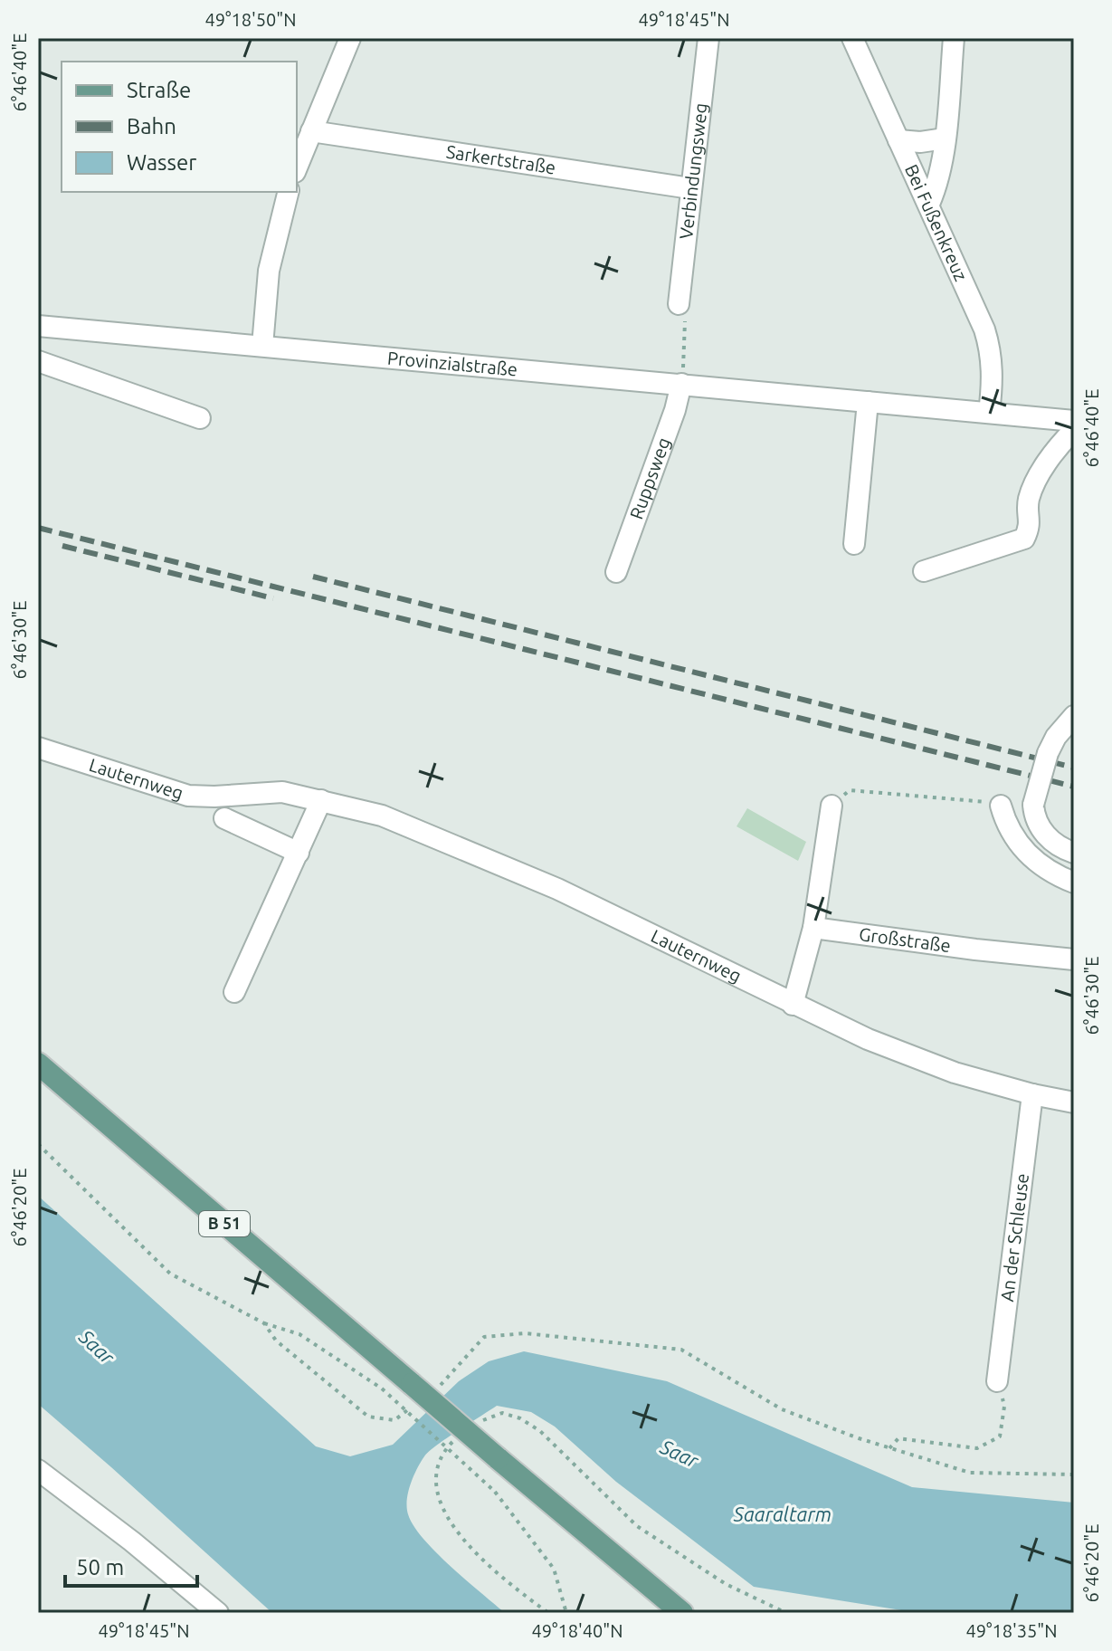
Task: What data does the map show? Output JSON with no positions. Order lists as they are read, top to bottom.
{
  "streets": {
    "main road": ["B 51"],
    "street": [
      "Sarkertstraße",
      "Verbindungsweg",
      "Bei Fußenkreuz",
      "Provinzialstraße",
      "Ruppsweg",
      "Lauternweg",
      "Großstraße",
      "An der Schleuse"
    ]
  },
  "crossings": [
    ["Sarkertstraße", "Verbindungsweg"],
    ["Bei Fußenkreuz", "Provinzialstraße"],
    ["Provinzialstraße", "Ruppsweg"],
    ["Lauternweg", "An der Schleuse"]
  ],
  "water": ["Saar", "Saaraltarm"],
  "legend": ["Straße", "Bahn", "Wasser"],
  "scale_bar": "50 m",
  "coordinates": [
    "49°18'50\"N",
    "49°18'45\"N",
    "6°46'40\"E",
    "6°46'30\"E",
    "6°46'20\"E",
    "49°18'40\"N",
    "49°18'35\"N"
  ]
}
